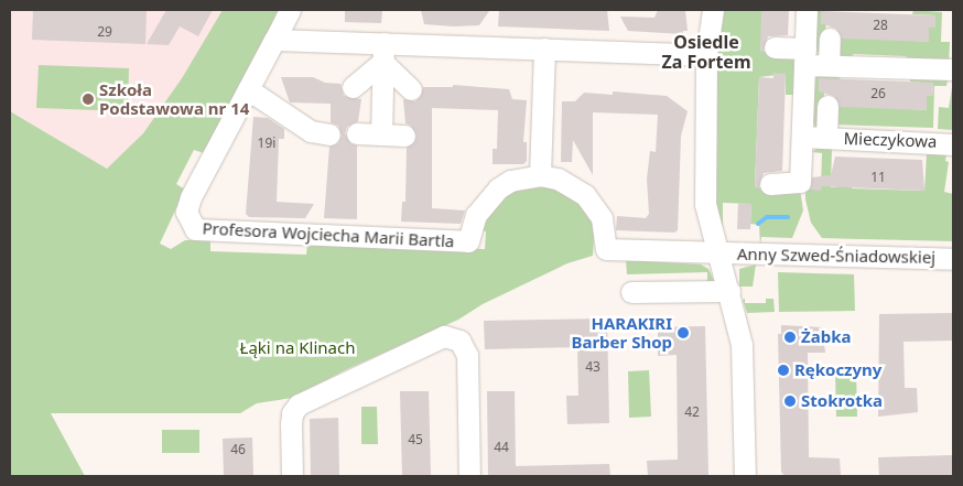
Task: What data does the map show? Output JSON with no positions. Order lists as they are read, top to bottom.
{
  "streets": {
    "street": ["Mieczykowa", "Profesora Wojciecha Marii Bartla", "Anny Szwed-Śniadowskiej"]
  },
  "crossings": [
    ["Profesora Wojciecha Marii Bartla", "Anny Szwed-Śniadowskiej"]
  ],
  "districts": ["Osiedle Za Fortem"],
  "parks": ["Łąki na Klinach"],
  "places": [
    "Szkoła Podstawowa nr 14",
    "HARAKIRI Barber Shop",
    "Żabka",
    "Rękoczyny",
    "Stokrotka"
  ],
  "house_numbers": [
    "28",
    "29",
    "26",
    "19i",
    "11",
    "43",
    "42",
    "45",
    "44",
    "46"
  ]
}
